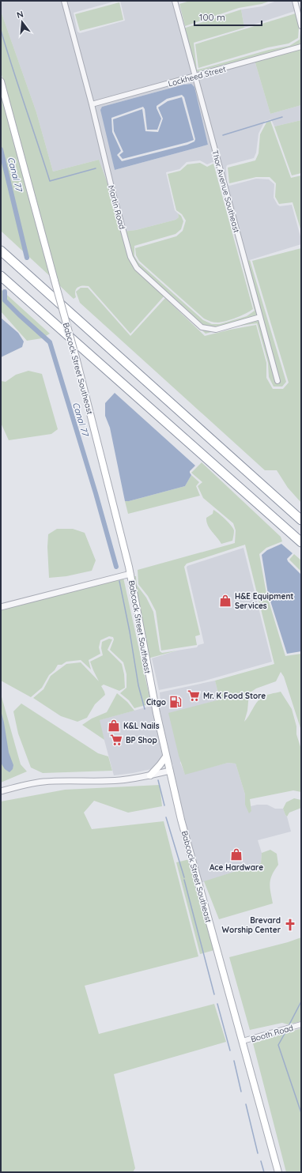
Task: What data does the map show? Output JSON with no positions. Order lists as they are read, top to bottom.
{
  "streets": {
    "main road": ["Babcock Street Southeast"],
    "street": [
      "Lockheed Street",
      "Thor Avenue Southeast",
      "Martin Road",
      "Booth Road"
    ]
  },
  "crossings": [
    ["Lockheed Street", "Thor Avenue Southeast"],
    ["Lockheed Street", "Martin Road"],
    ["Thor Avenue Southeast", "Martin Road"],
    ["Babcock Street Southeast", "Booth Road"]
  ],
  "water": ["Canal 77"],
  "places": {
    "shop": ["H&E Equipment Services", "K&L Nails", "Ace Hardware"],
    "supermarket": ["Mr. K Food Store", "BP Shop"],
    "fuel station": ["Citgo"],
    "church": ["Brevard Worship Center"]
  },
  "scale_bar": "100 m",
  "north": "top"
}
